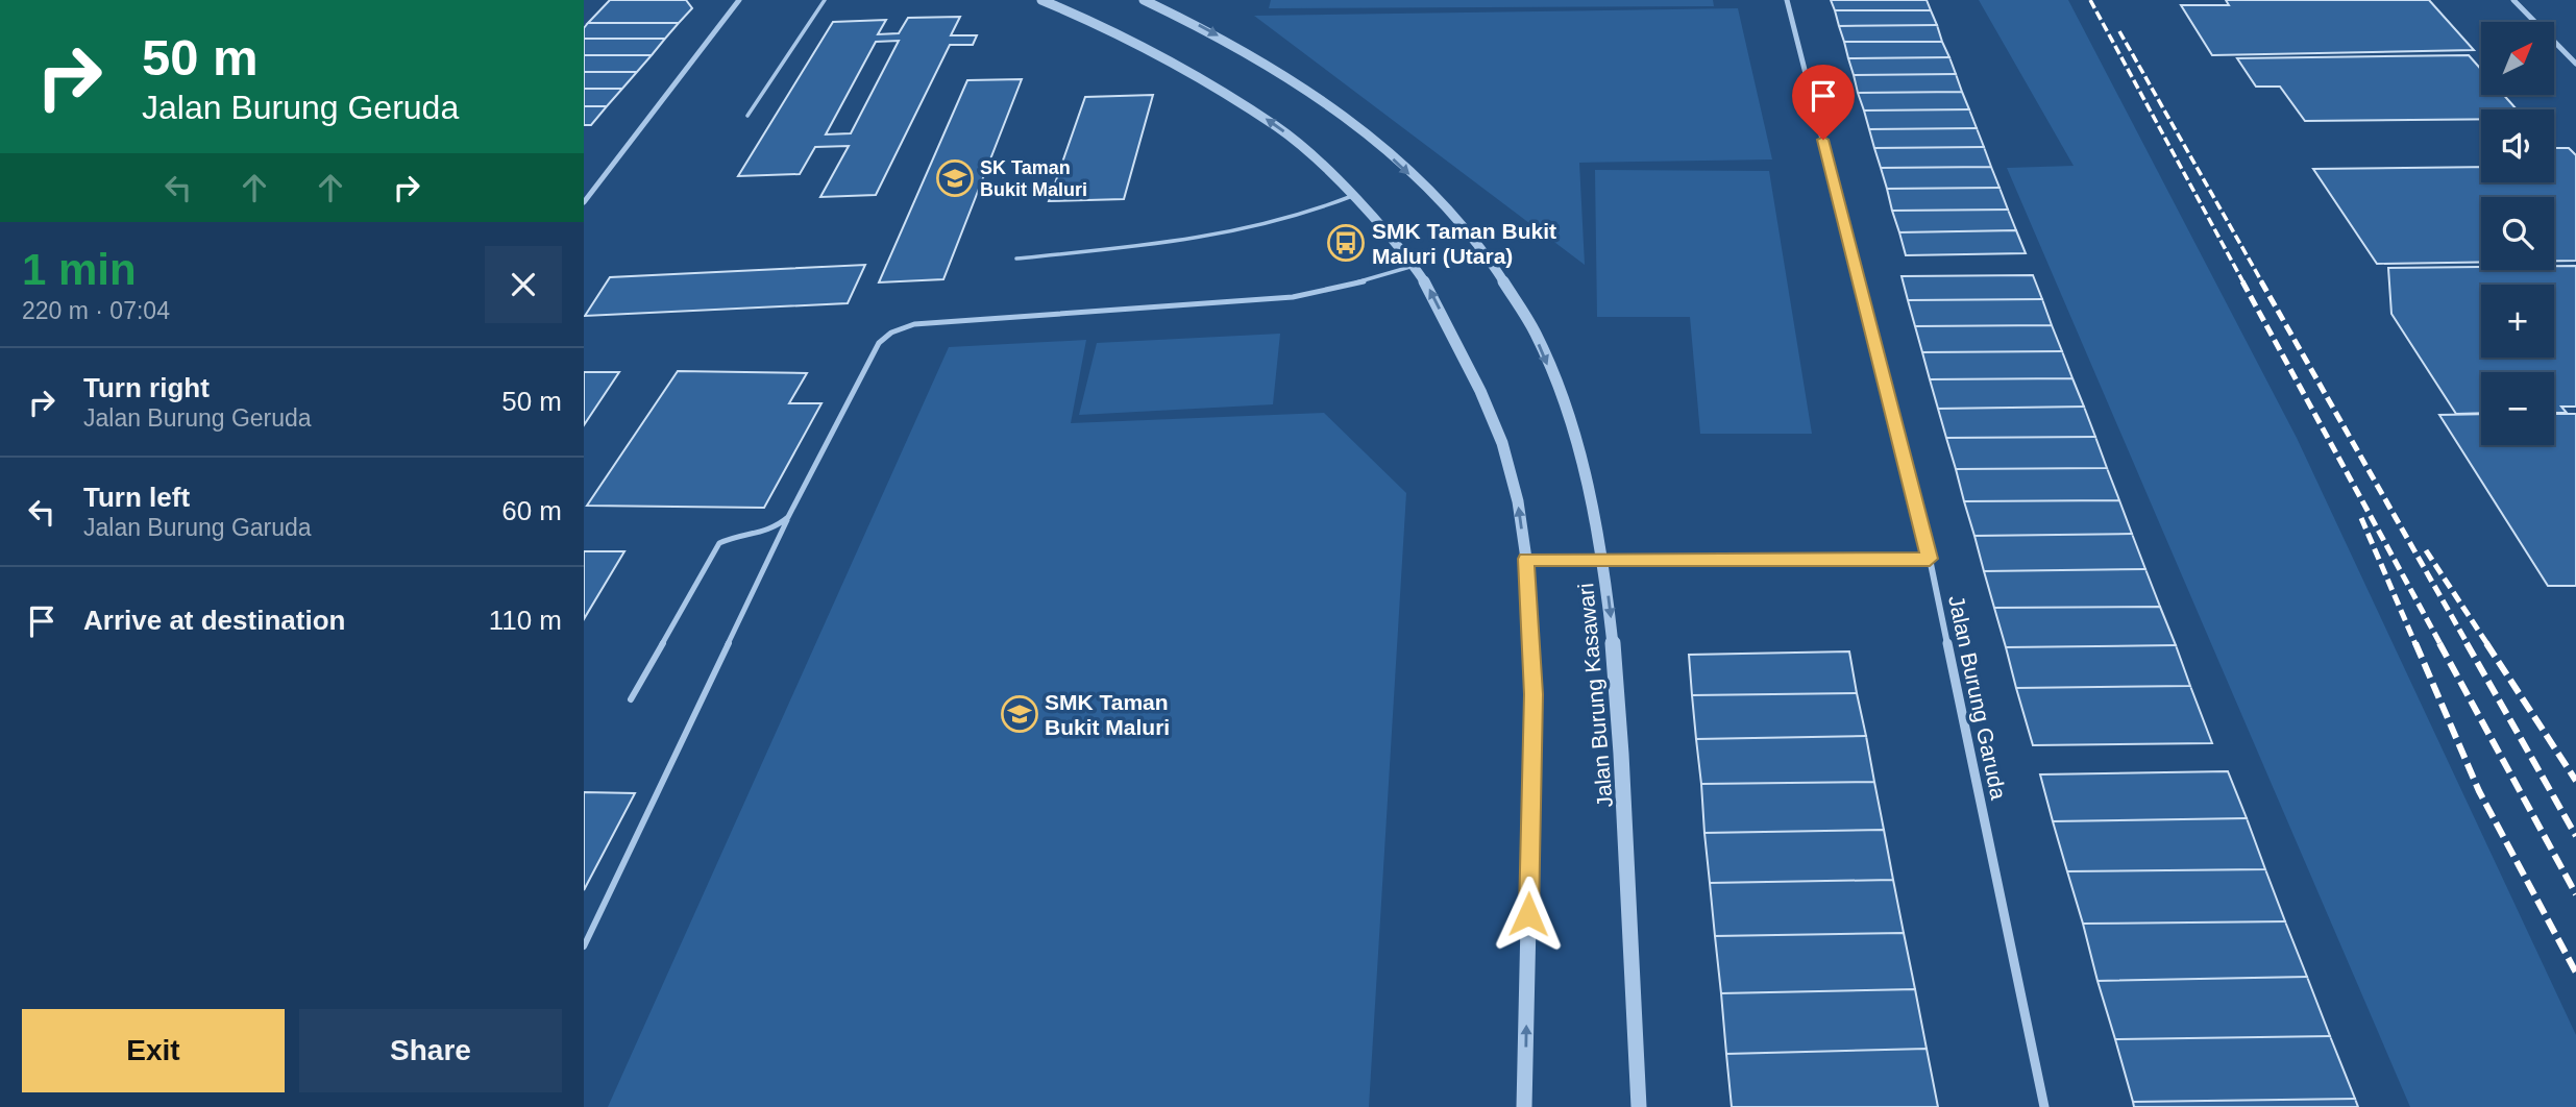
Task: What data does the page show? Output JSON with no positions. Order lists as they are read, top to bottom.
{
  "streets": {
    "street": ["Jalan Burung Kasawari", "Jalan Burung Garuda"]
  },
  "places": {
    "school or university": ["SK Taman Bukit Maluri", "SMK Taman Bukit Maluri"],
    "bus stop": ["SMK Taman Bukit Maluri (Utara)"]
  },
  "north": "top right",
  "page": {
    "turn": ["50 m", "Jalan Burung Geruda"],
    "map_buttons": ["+", "−"],
    "heading": ["1 min", "220 m · 07:04"],
    "list": [
      {
        "name": "Turn right",
        "note": "Jalan Burung Geruda",
        "value": "50 m"
      },
      {
        "name": "Turn left",
        "note": "Jalan Burung Garuda",
        "value": "60 m"
      },
      {
        "name": "Arrive at destination",
        "value": "110 m"
      }
    ],
    "buttons": ["Exit", "Share"]
  }
}
